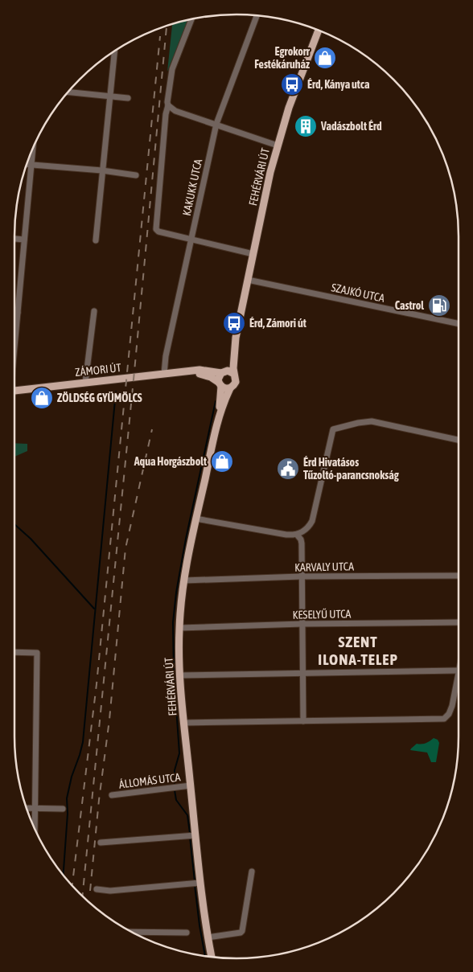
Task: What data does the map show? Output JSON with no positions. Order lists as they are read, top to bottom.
{
  "streets": {
    "main road": ["FEHÉRVÁRI ÚT", "ZÁMORI ÚT"],
    "street": [
      "KAKUKK UTCA",
      "SZAJKÓ UTCA",
      "KARVALY UTCA",
      "KESELYŰ UTCA",
      "ÁLLOMÁS UTCA"
    ]
  },
  "crossings": [
    ["FEHÉRVÁRI ÚT", "SZAJKÓ UTCA"],
    ["FEHÉRVÁRI ÚT", "ZÁMORI ÚT"],
    ["FEHÉRVÁRI ÚT", "KARVALY UTCA"],
    ["FEHÉRVÁRI ÚT", "KESELYŰ UTCA"],
    ["FEHÉRVÁRI ÚT", "ÁLLOMÁS UTCA"],
    ["KAKUKK UTCA", "ZÁMORI ÚT"]
  ],
  "districts": ["SZENT ILONA-TELEP"],
  "places": {
    "shop": ["Egrokorr Festékáruház", "ZÖLDSÉG GYÜMÖLCS", "Aqua Horgászbolt"],
    "bus stop": ["Érd, Kánya utca", "Érd, Zámori út"],
    "building": ["Vadászbolt Érd"],
    "fuel station": ["Castrol"],
    "public building": ["Érd Hivatásos Tűzoltó-parancsnokság"]
  }
}
